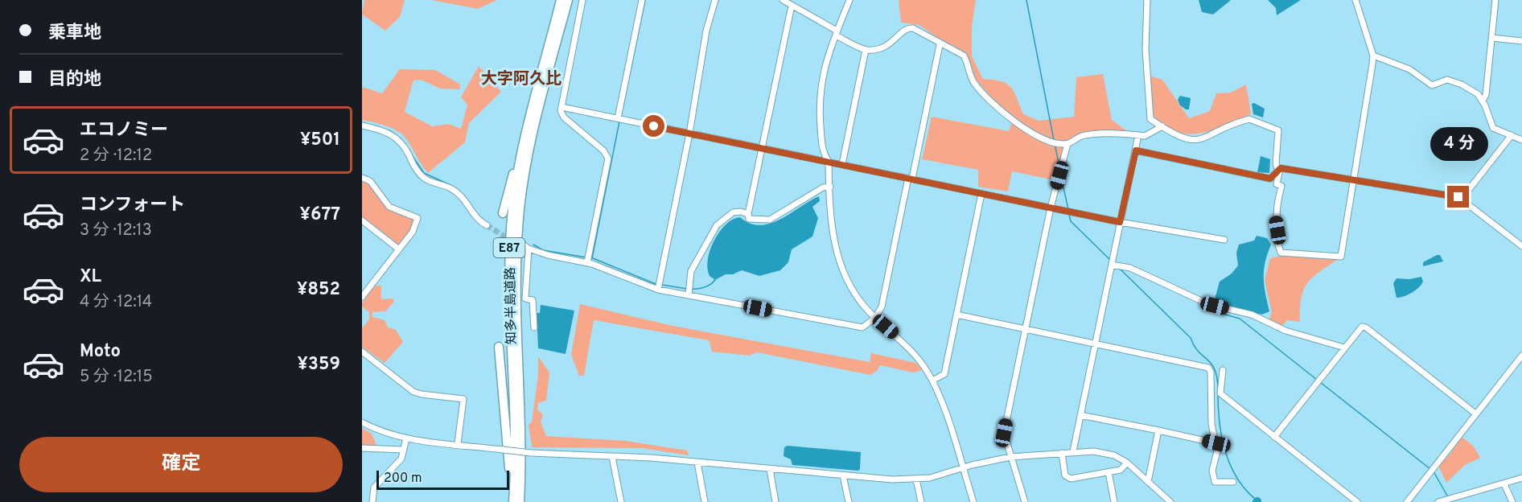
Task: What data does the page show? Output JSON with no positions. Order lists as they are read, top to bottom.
{
  "streets": {
    "highway": ["E87", "知多半島道路"]
  },
  "districts": ["大字阿久比"],
  "scale_bar": "200 m",
  "page": {
    "banner": ["乗車地", "目的地"],
    "list": [
      {
        "name": "エコノミー",
        "note": "2 分 · 12:12",
        "value": "¥501"
      },
      {
        "name": "コンフォート",
        "note": "3 分 · 12:13",
        "value": "¥677"
      },
      {
        "name": "XL",
        "note": "4 分 · 12:14",
        "value": "¥852"
      },
      {
        "name": "Moto",
        "note": "5 分 · 12:15",
        "value": "¥359"
      }
    ],
    "bubble": "4 分",
    "buttons": "確定",
    "scale": "200 m"
  }
}
